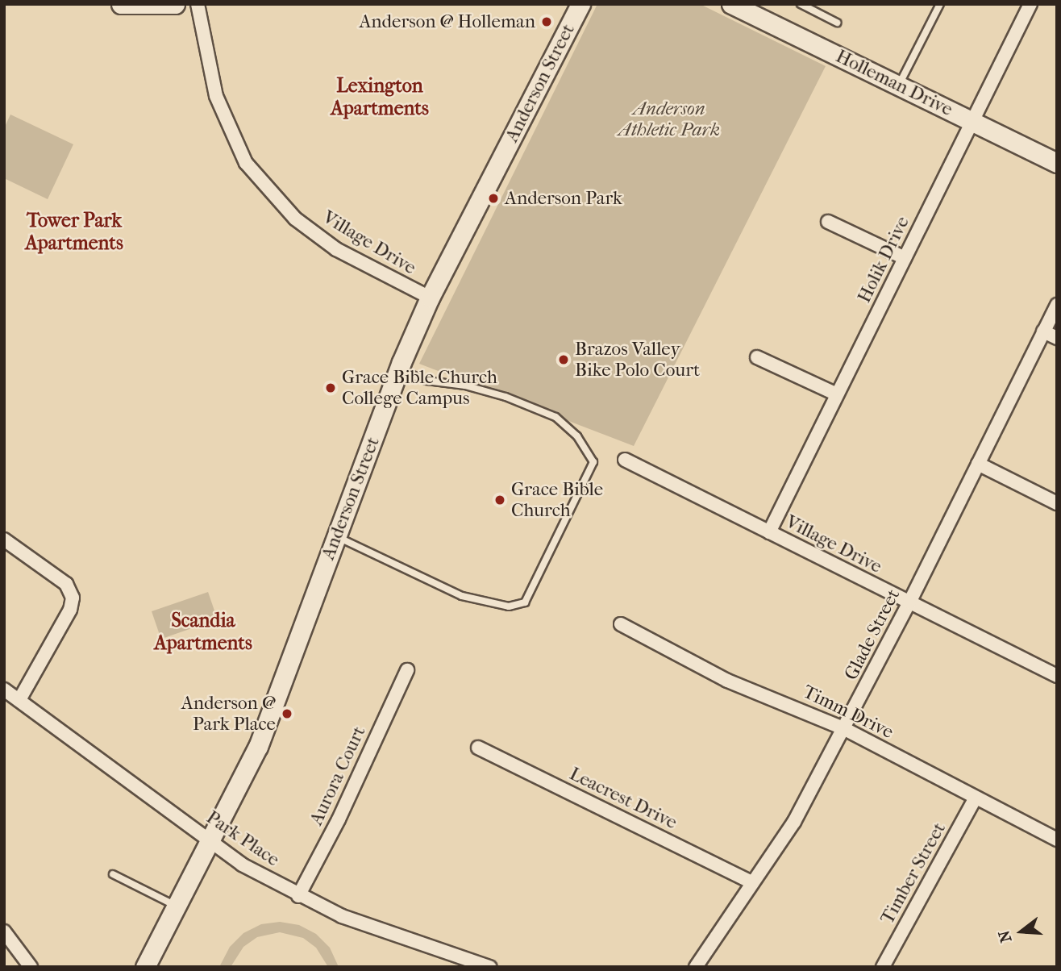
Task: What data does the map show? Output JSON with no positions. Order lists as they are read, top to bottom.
{
  "streets": {
    "street": [
      "Anderson Street",
      "Holleman Drive",
      "Village Drive",
      "Holik Drive",
      "Glade Street",
      "Timm Drive",
      "Aurora Court",
      "Leacrest Drive",
      "Park Place",
      "Timber Street"
    ]
  },
  "crossings": [
    ["Anderson Street", "Village Drive"],
    ["Anderson Street", "Park Place"],
    ["Holleman Drive", "Holik Drive"],
    ["Village Drive", "Holik Drive"],
    ["Village Drive", "Glade Street"],
    ["Glade Street", "Timm Drive"],
    ["Glade Street", "Leacrest Drive"],
    ["Timm Drive", "Timber Street"],
    ["Aurora Court", "Park Place"]
  ],
  "districts": ["Lexington Apartments", "Tower Park Apartments", "Scandia Apartments"],
  "parks": ["Anderson Athletic Park"],
  "places": [
    "Anderson @ Holleman",
    "Anderson Park",
    "Brazos Valley Bike Polo Court",
    "Grace Bible Church College Campus",
    "Grace Bible Church",
    "Anderson @ Park Place"
  ],
  "north": "left"
}
